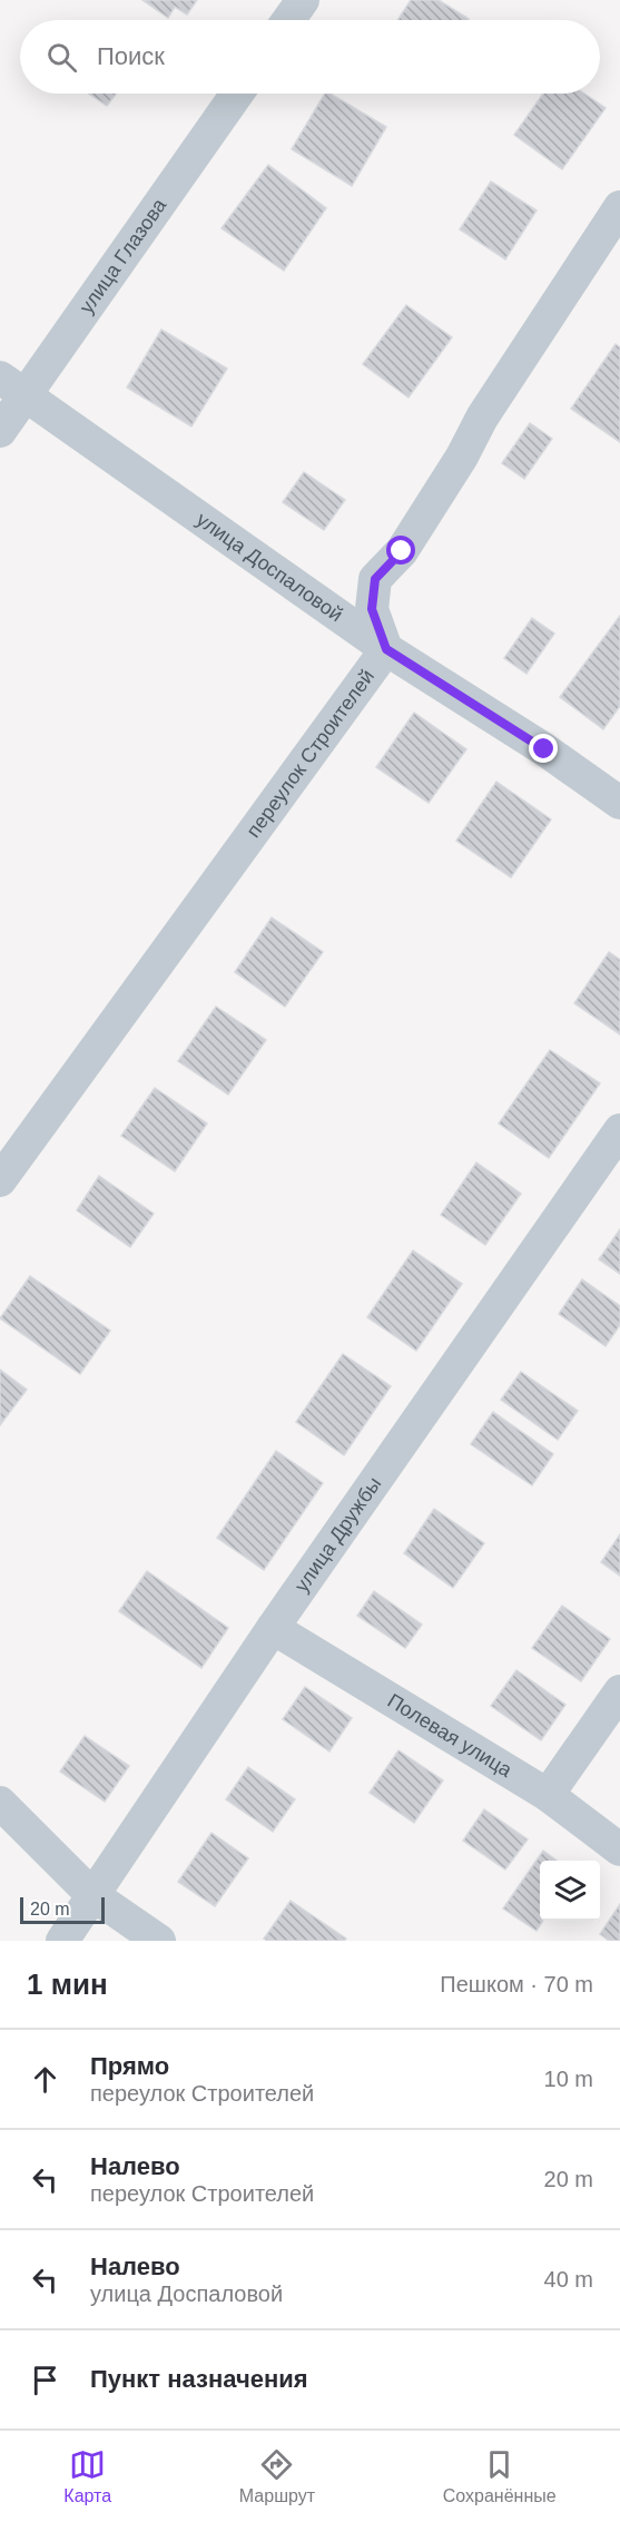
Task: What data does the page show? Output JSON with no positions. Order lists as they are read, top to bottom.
{
  "streets": {
    "street": [
      "улица Глазова",
      "улица Доспаловой",
      "переулок Строителей",
      "улица Дружбы",
      "Полевая улица"
    ]
  },
  "crossings": [
    ["улица Глазова", "улица Доспаловой"],
    ["улица Доспаловой", "переулок Строителей"],
    ["улица Дружбы", "Полевая улица"]
  ],
  "scale_bar": "20 m",
  "page": {
    "search": "Поиск",
    "scale": "20 m",
    "heading": ["1 мин", "Пешком · 70 m"],
    "list": [
      ["Прямо", "переулок Строителей", "10 m"],
      ["Налево", "переулок Строителей", "20 m"],
      ["Налево", "улица Доспаловой", "40 m"],
      "Пункт назначения"
    ],
    "nav": ["Карта", "Маршрут", "Сохранённые"]
  }
}
